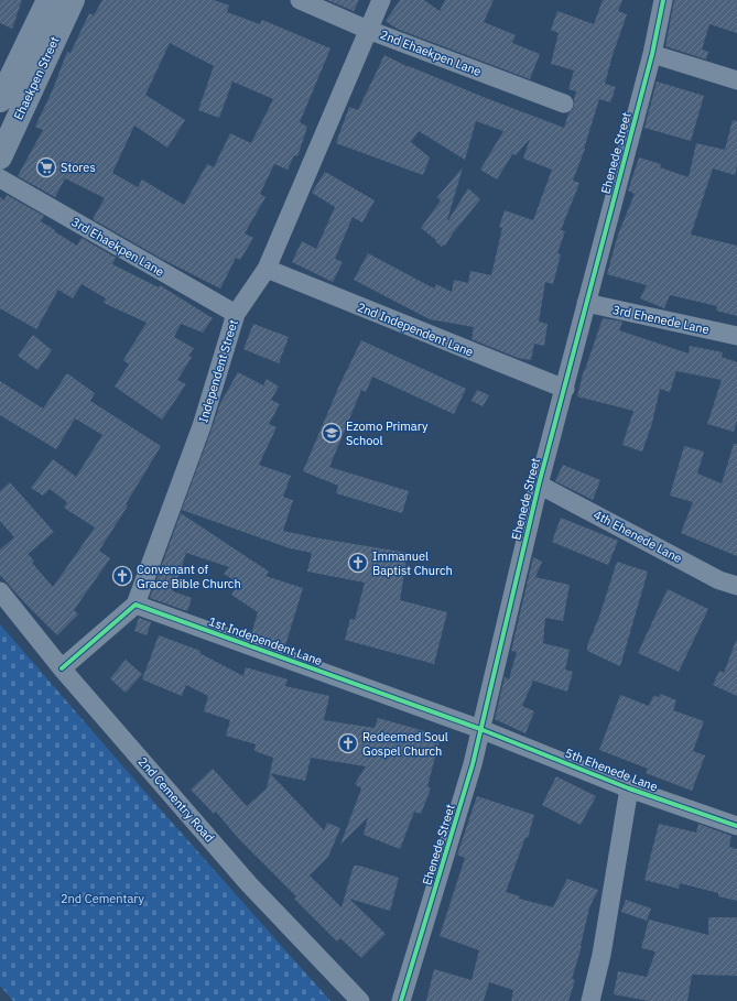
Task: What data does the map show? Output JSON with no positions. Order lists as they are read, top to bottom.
{
  "streets": {
    "street": [
      "2nd Ehaekpen Lane",
      "Ehaekpen Street",
      "Ehenede Street",
      "3rd Ehaekpen Lane",
      "3rd Ehenede Lane",
      "2nd Independent Lane",
      "Independent Street",
      "4th Ehenede Lane",
      "1st Independent Lane",
      "5th Ehenede Lane",
      "2nd Cementry Road"
    ]
  },
  "crossings": [
    ["2nd Ehaekpen Lane", "Independent Street"],
    ["Ehenede Street", "3rd Ehenede Lane"],
    ["Ehenede Street", "2nd Independent Lane"],
    ["Ehenede Street", "4th Ehenede Lane"],
    ["Ehenede Street", "1st Independent Lane"],
    ["Ehenede Street", "5th Ehenede Lane"],
    ["3rd Ehaekpen Lane", "Independent Street"],
    ["2nd Independent Lane", "Independent Street"],
    ["Independent Street", "1st Independent Lane"],
    ["1st Independent Lane", "5th Ehenede Lane"]
  ],
  "parks": ["2nd Cementary"],
  "places": {
    "supermarket": ["Stores"],
    "school or university": ["Ezomo Primary School"],
    "church": ["Immanuel Baptist Church", "Convenant of Grace Bible Church", "Redeemed Soul Gospel Church"]
  }
}
